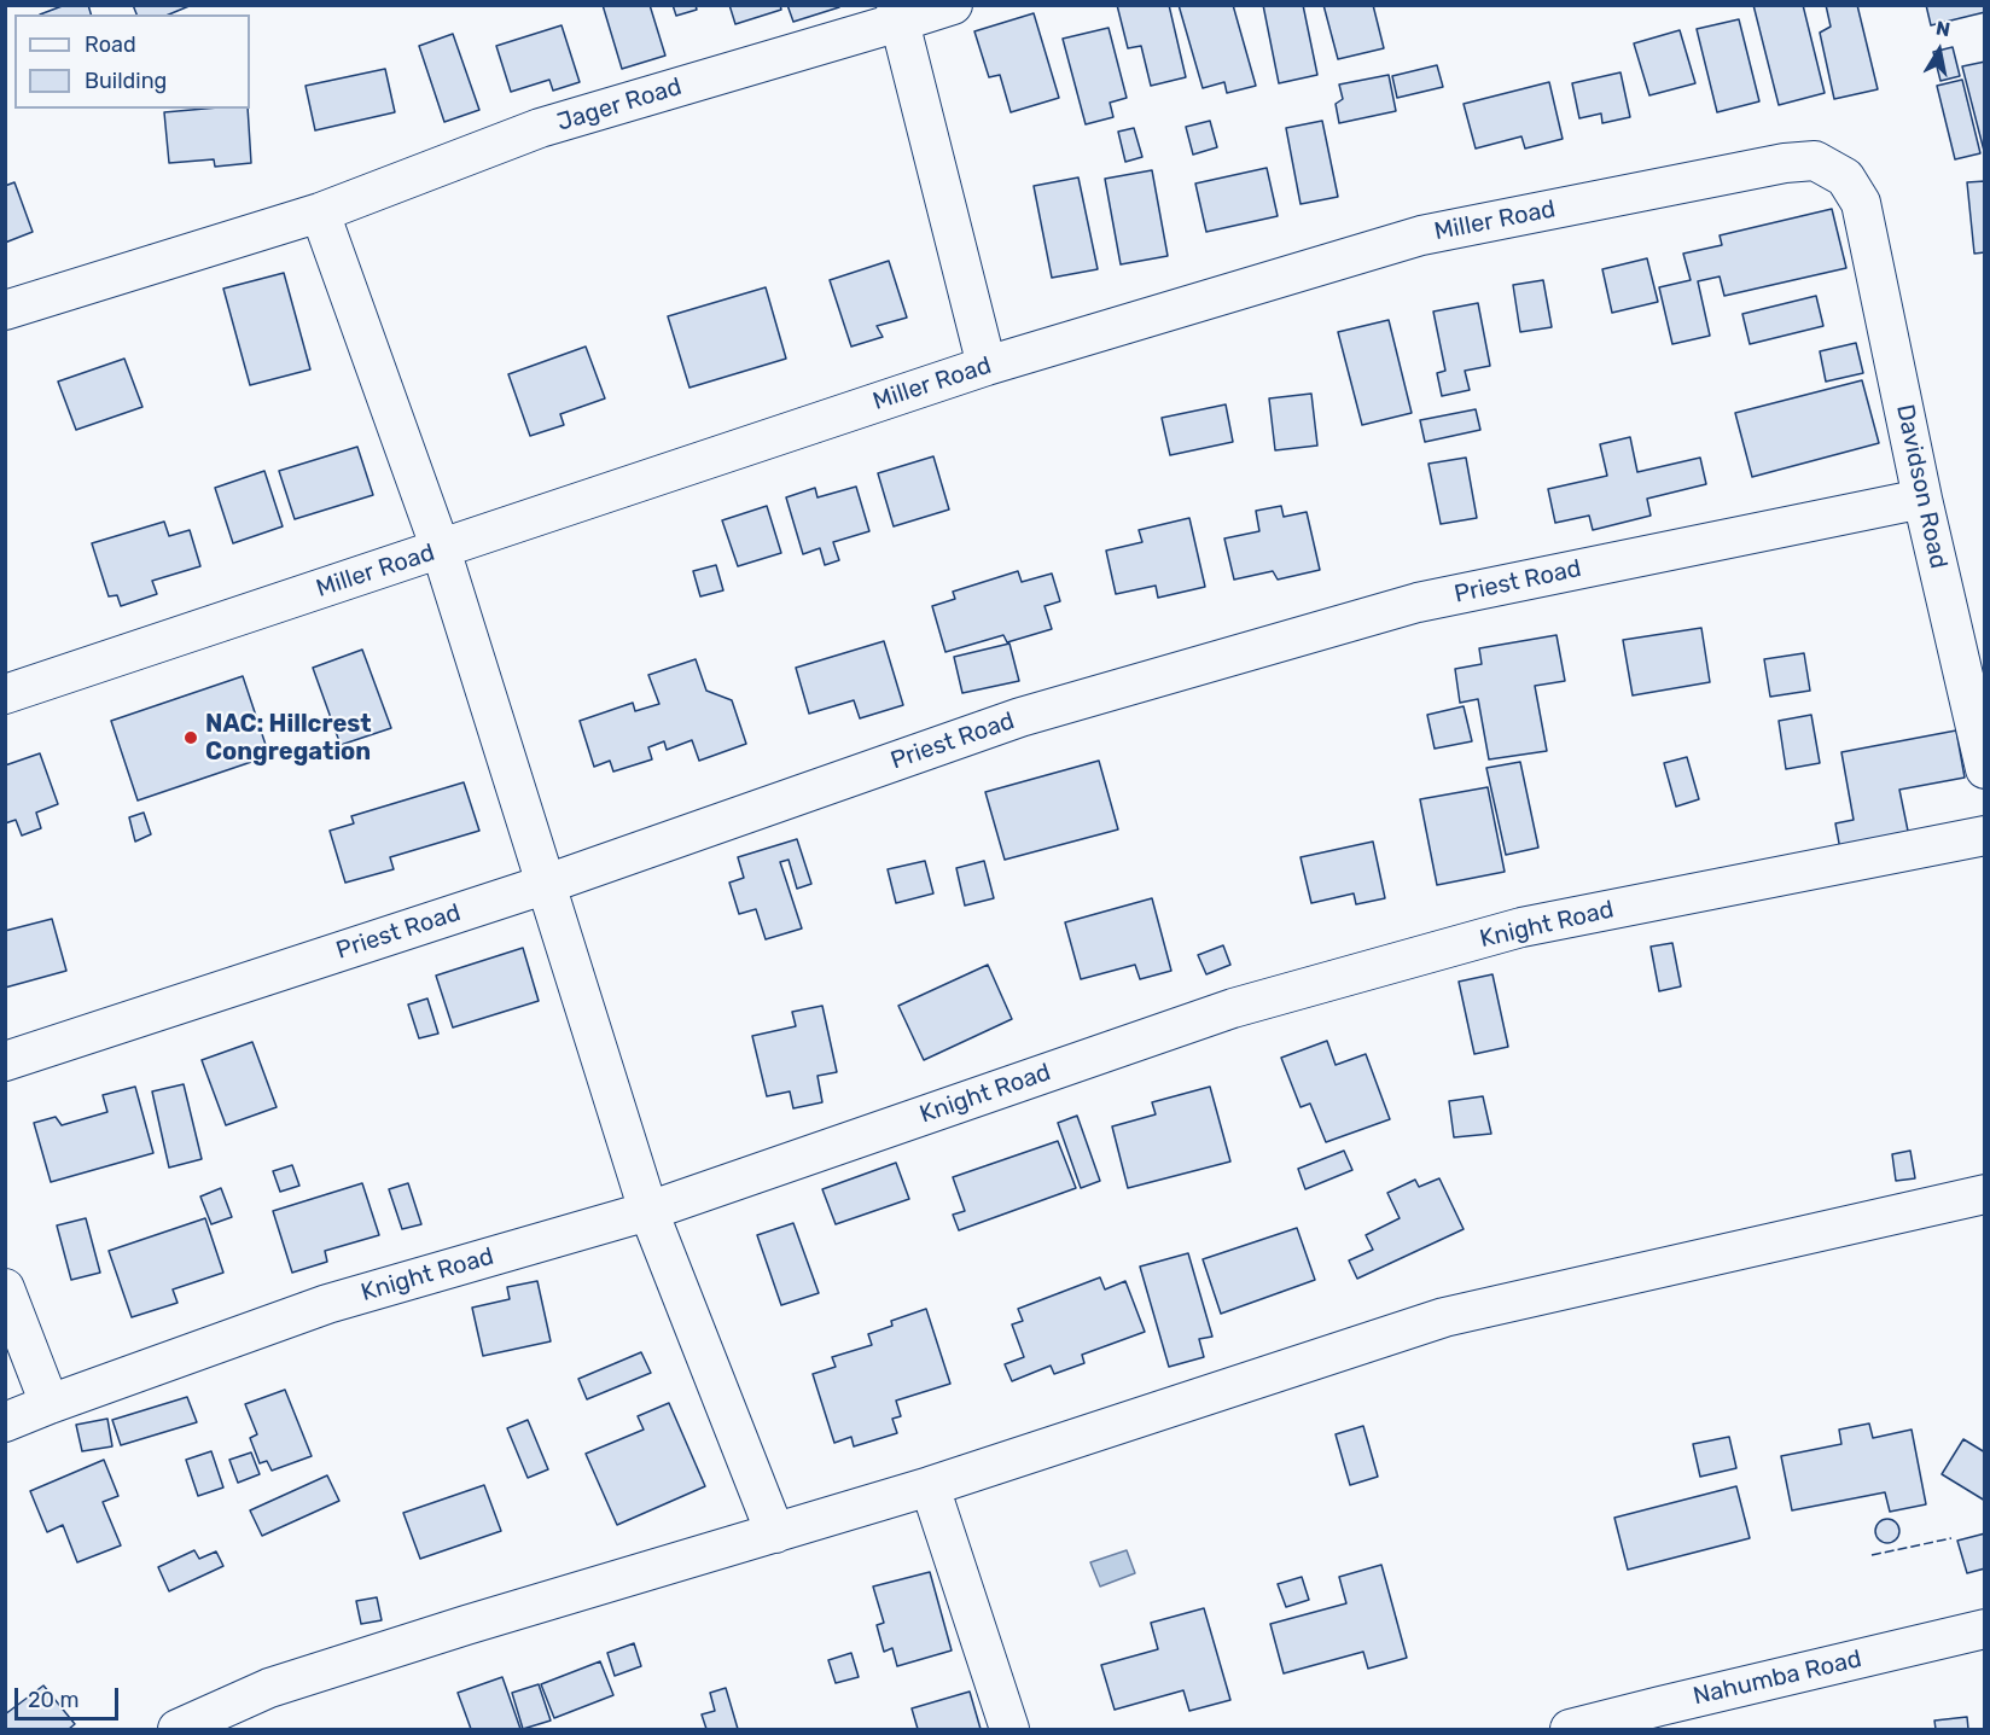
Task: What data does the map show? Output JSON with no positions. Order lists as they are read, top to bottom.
{
  "streets": {
    "street": [
      "Jager Road",
      "Miller Road",
      "Davidson Road",
      "Priest Road",
      "Knight Road",
      "Nahumba Road"
    ]
  },
  "crossings": [
    ["Miller Road", "Davidson Road"],
    ["Davidson Road", "Priest Road"]
  ],
  "places": ["NAC: Hillcrest Congregation"],
  "legend": ["Road", "Building"],
  "scale_bar": "20 m",
  "north": "top"
}
